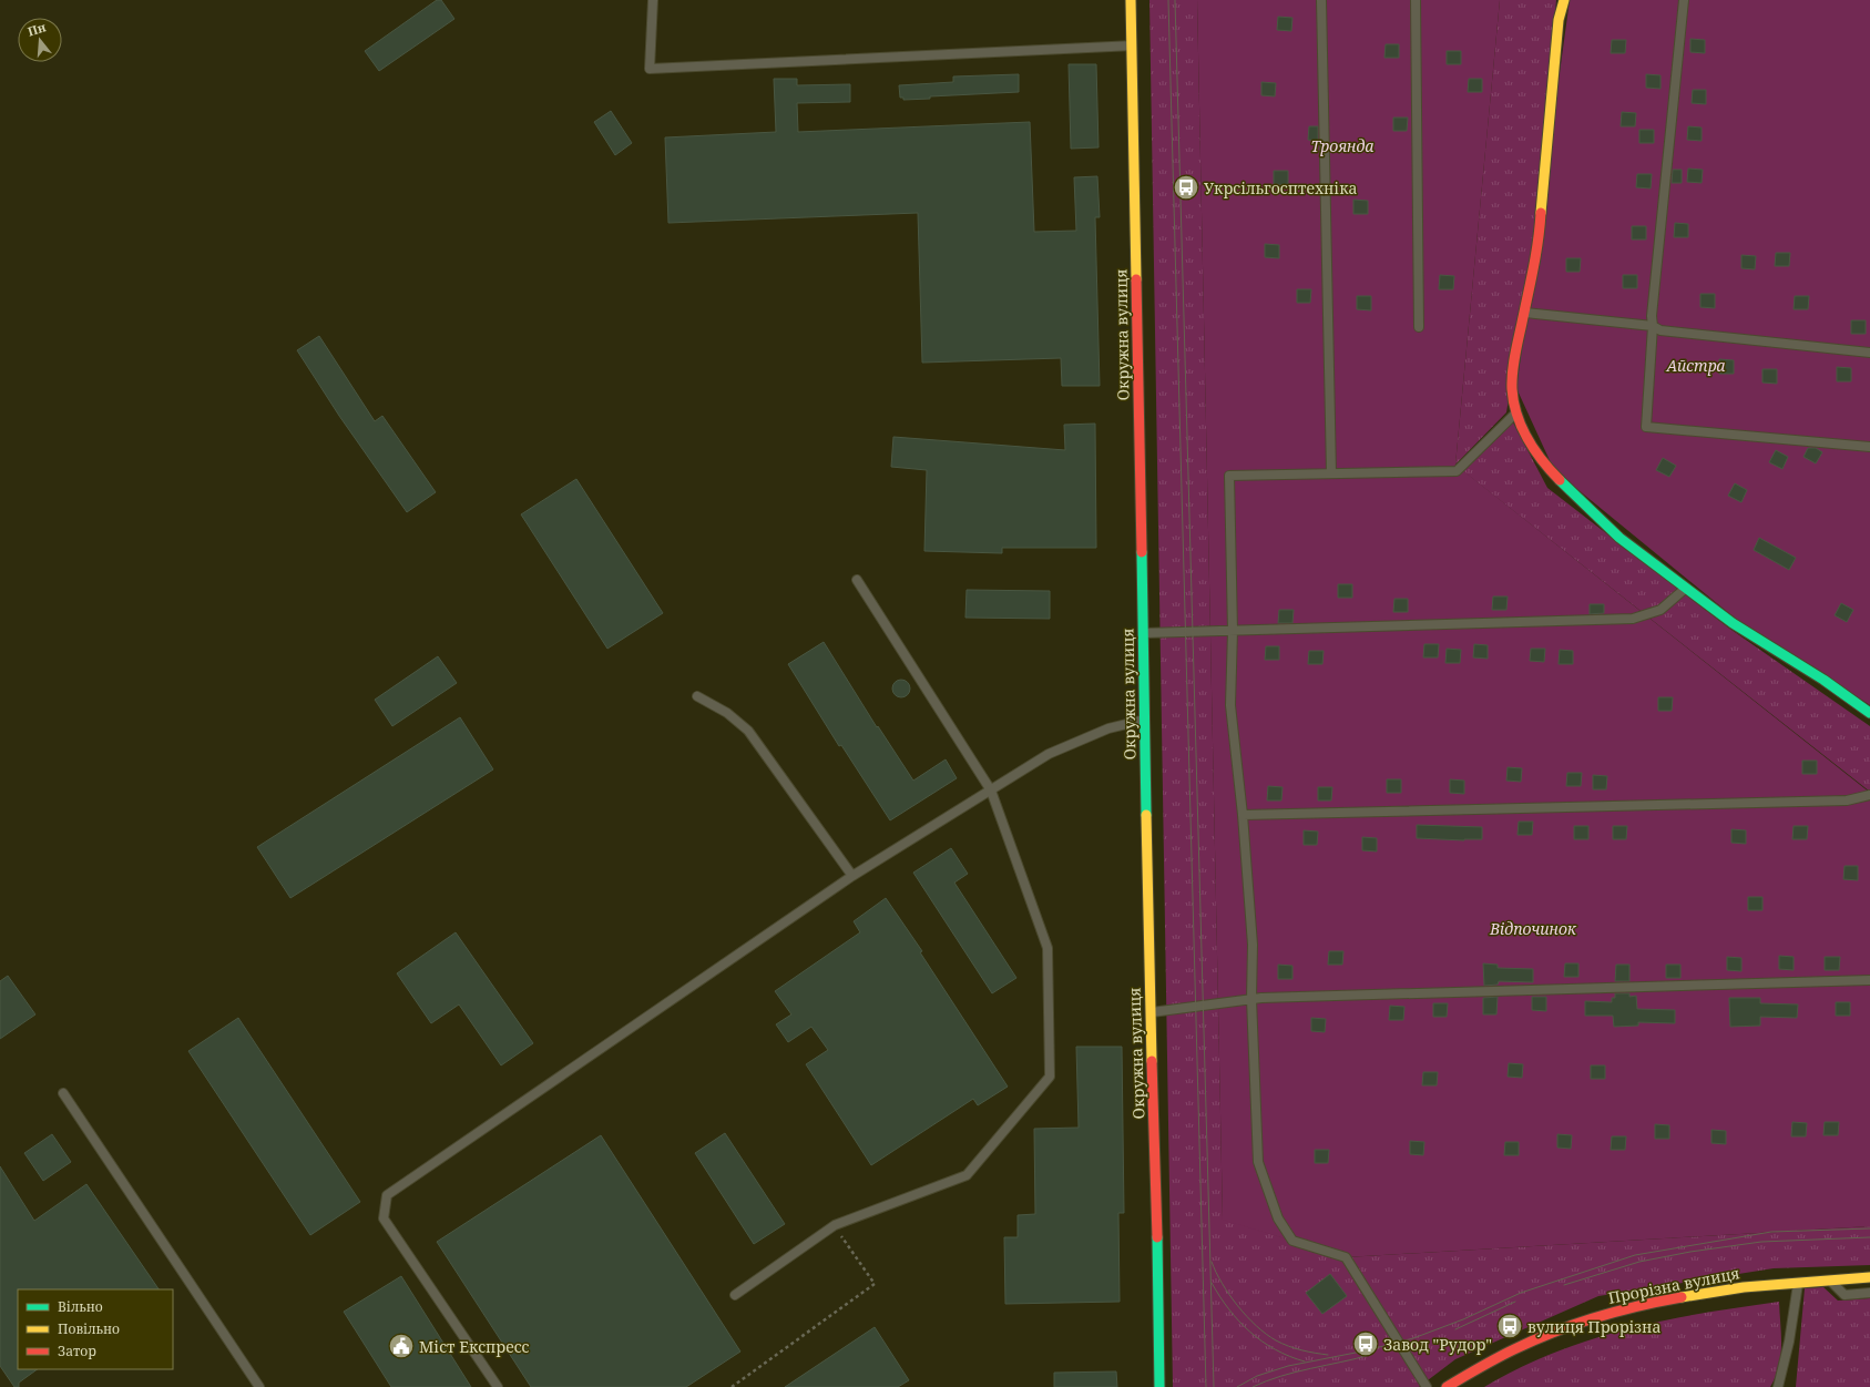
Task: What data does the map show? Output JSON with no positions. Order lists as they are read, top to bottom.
{
  "streets": {
    "main road": ["Окружна вулиця", "Прорізна вулиця"]
  },
  "parks": ["Троянда", "Айстра", "Відпочинок"],
  "places": {
    "bus stop": ["Укрсільгосптехніка", "вулиця Прорізна", "Завод \"Рудор\""],
    "public building": ["Міст Експресс"]
  },
  "legend": ["Вільно", "Повільно", "Затор"],
  "north": "top"
}
